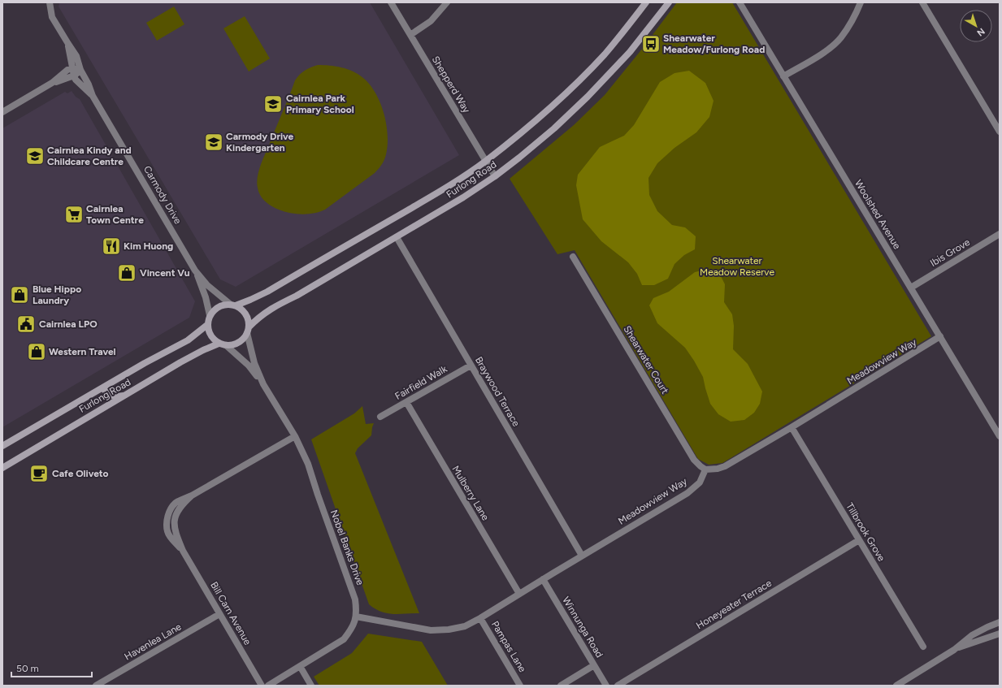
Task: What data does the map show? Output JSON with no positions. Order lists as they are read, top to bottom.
{
  "streets": {
    "main road": ["Furlong Road"],
    "street": [
      "Shepperd Way",
      "Carmody Drive",
      "Woolshed Avenue",
      "Ibis Grove",
      "Shearwater Court",
      "Meadowview Way",
      "Fairfield Walk",
      "Braywood Terrace",
      "Mulberry Lane",
      "Tillbrook Grove",
      "Nobel Banks Drive",
      "Honeyeater Terrace",
      "Bill Carn Avenue",
      "Winnunga Road",
      "Havenlea Lane",
      "Pampas Lane"
    ]
  },
  "crossings": [
    ["Shepperd Way", "Furlong Road"],
    ["Furlong Road", "Carmody Drive"],
    ["Furlong Road", "Braywood Terrace"],
    ["Furlong Road", "Nobel Banks Drive"],
    ["Carmody Drive", "Nobel Banks Drive"],
    ["Woolshed Avenue", "Ibis Grove"],
    ["Woolshed Avenue", "Meadowview Way"],
    ["Shearwater Court", "Meadowview Way"],
    ["Meadowview Way", "Braywood Terrace"],
    ["Meadowview Way", "Mulberry Lane"],
    ["Meadowview Way", "Tillbrook Grove"],
    ["Meadowview Way", "Nobel Banks Drive"],
    ["Meadowview Way", "Winnunga Road"],
    ["Meadowview Way", "Pampas Lane"],
    ["Fairfield Walk", "Braywood Terrace"],
    ["Fairfield Walk", "Mulberry Lane"],
    ["Tillbrook Grove", "Honeyeater Terrace"],
    ["Nobel Banks Drive", "Bill Carn Avenue"],
    ["Bill Carn Avenue", "Havenlea Lane"]
  ],
  "parks": ["Shearwater Meadow Reserve"],
  "places": {
    "bus stop": ["Shearwater Meadow/Furlong Road"],
    "school or university": ["Cairnlea Park Primary School", "Carmody Drive Kindergarten", "Cairnlea Kindy and Childcare Centre"],
    "supermarket": ["Cairnlea Town Centre"],
    "restaurant": ["Kim Huong"],
    "shop": ["Vincent Vu", "Blue Hippo Laundry", "Western Travel"],
    "public building": ["Cairnlea LPO"],
    "cafe": ["Cafe Oliveto"]
  },
  "scale_bar": "50 m",
  "north": "bottom right"
}
